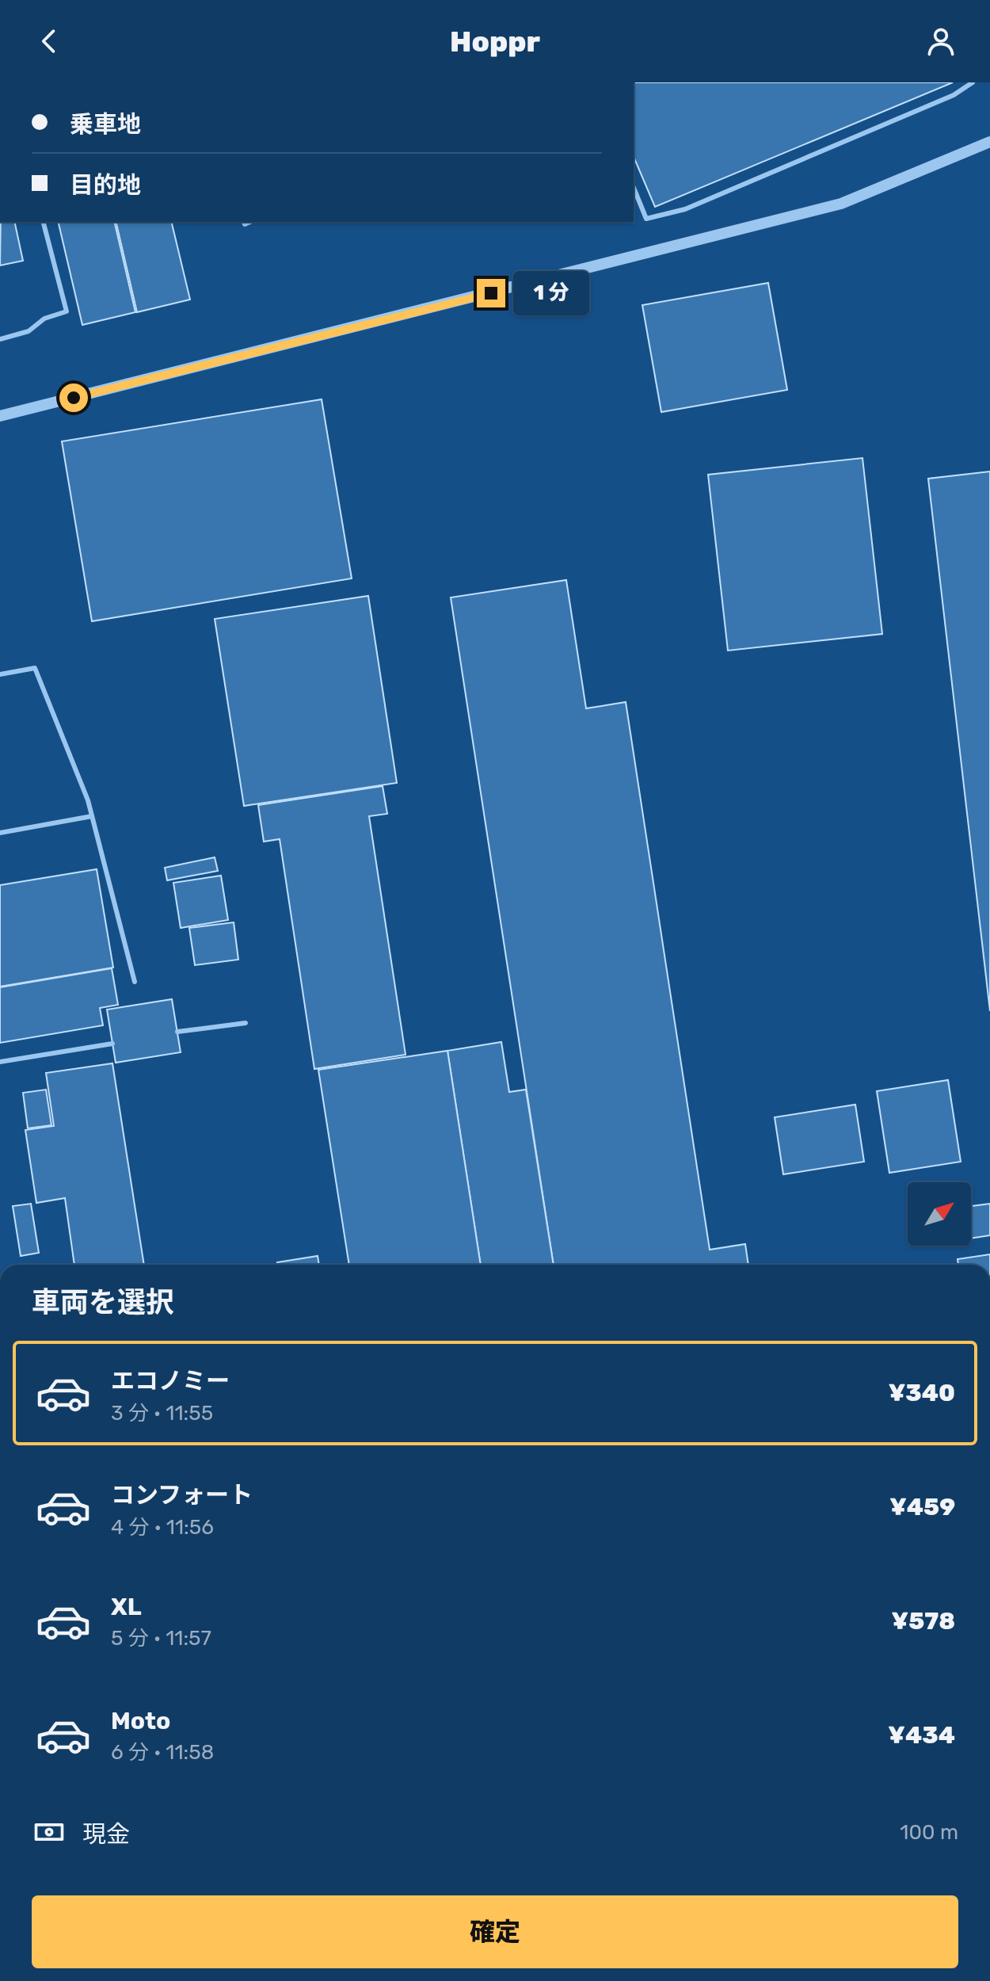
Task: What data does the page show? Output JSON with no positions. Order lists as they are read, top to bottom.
{
  "north": "top right",
  "page": {
    "header": "Hoppr",
    "banner": ["乗車地", "目的地"],
    "bubble": "1 分",
    "heading": "車両を選択",
    "list": [
      {
        "name": "エコノミー",
        "note": "3 分 · 11:55",
        "value": "¥340"
      },
      {
        "name": "コンフォート",
        "note": "4 分 · 11:56",
        "value": "¥459"
      },
      {
        "name": "XL",
        "note": "5 分 · 11:57",
        "value": "¥578"
      },
      {
        "name": "Moto",
        "note": "6 分 · 11:58",
        "value": "¥434"
      }
    ],
    "pay": ["現金", "100 m"],
    "buttons": "確定"
  }
}
